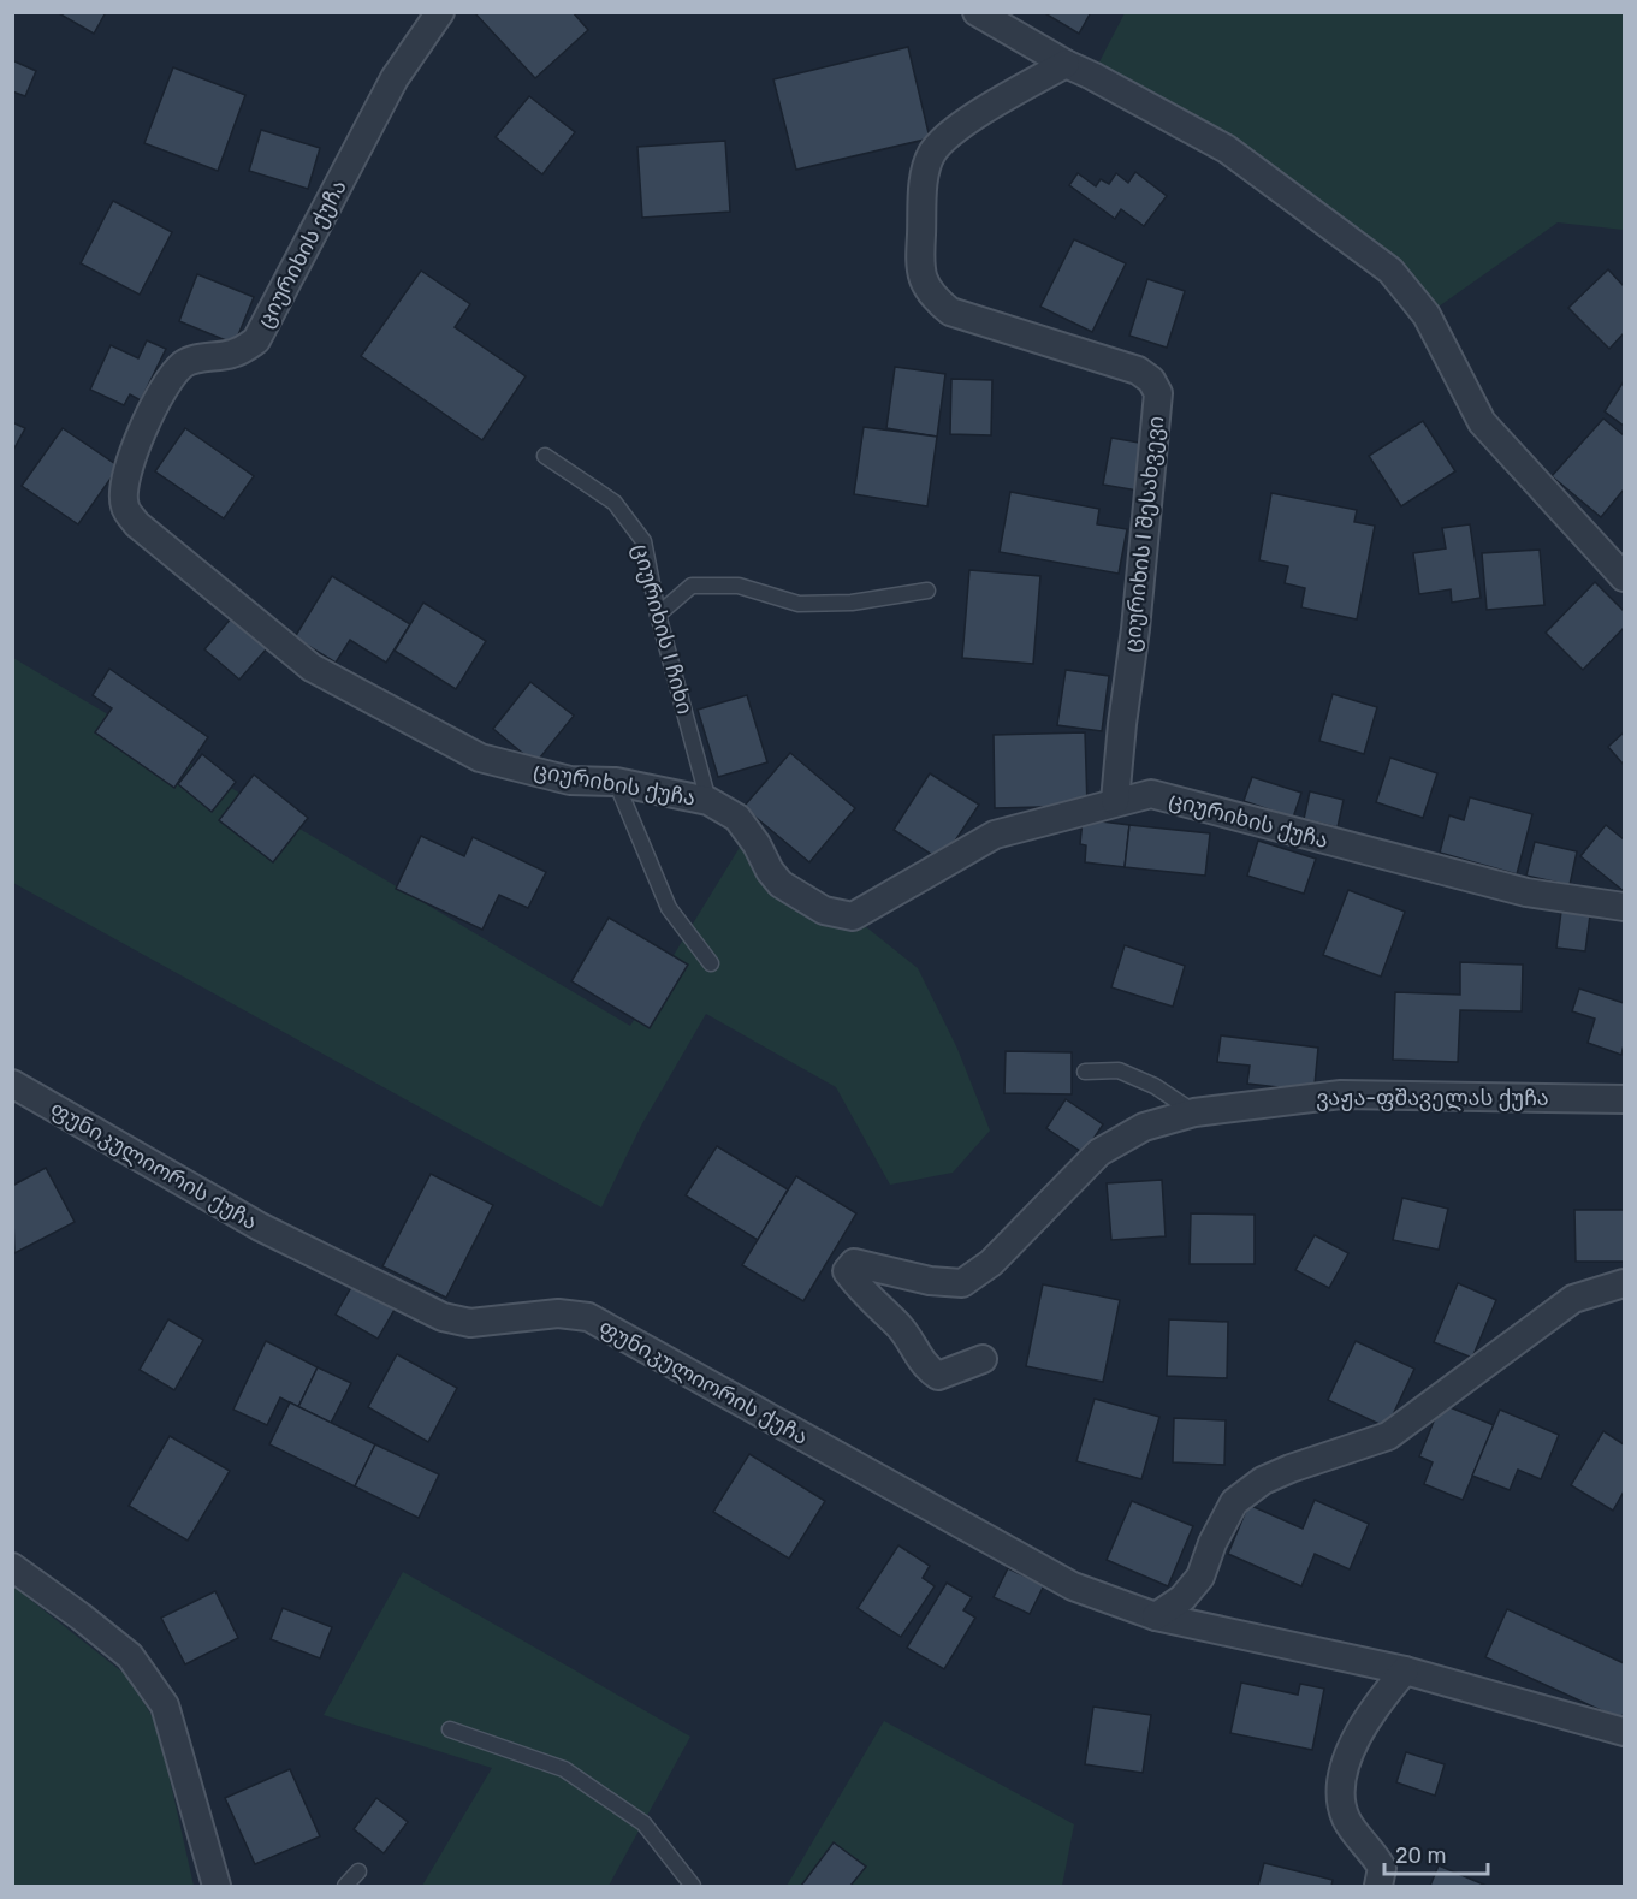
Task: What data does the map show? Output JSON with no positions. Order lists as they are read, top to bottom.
{
  "streets": {
    "street": [
      "ციურიხის ქუჩა",
      "ციურიხის I შესახვევი",
      "ვაჟა-ფშაველას ქუჩა",
      "ფუნიკულიორის ქუჩა"
    ],
    "lane": ["ციურიხის I ჩიხი"]
  },
  "crossings": [
    ["ციურიხის ქუჩა", "ციურიხის I შესახვევი"],
    ["ციურიხის ქუჩა", "ციურიხის I ჩიხი"]
  ],
  "scale_bar": "20 m"
}
